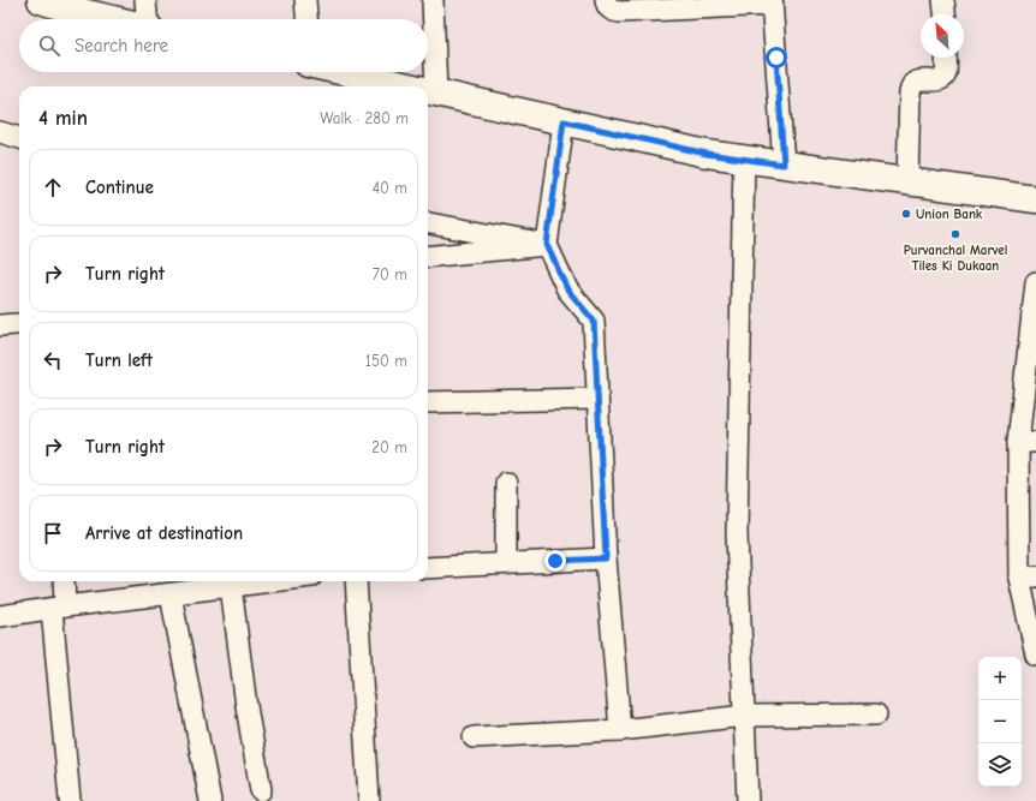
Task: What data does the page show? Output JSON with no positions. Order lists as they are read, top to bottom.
{
  "places": ["Union Bank", "Purvanchal Marvel Tiles Ki Dukaan"],
  "north": "top left",
  "page": {
    "search": "Search here",
    "heading": ["4 min", "Walk · 280 m"],
    "list": [
      ["Continue", "40 m"],
      ["Turn right", "70 m"],
      ["Turn left", "150 m"],
      ["Turn right", "20 m"],
      "Arrive at destination"
    ],
    "map_buttons": ["+", "−"]
  }
}
